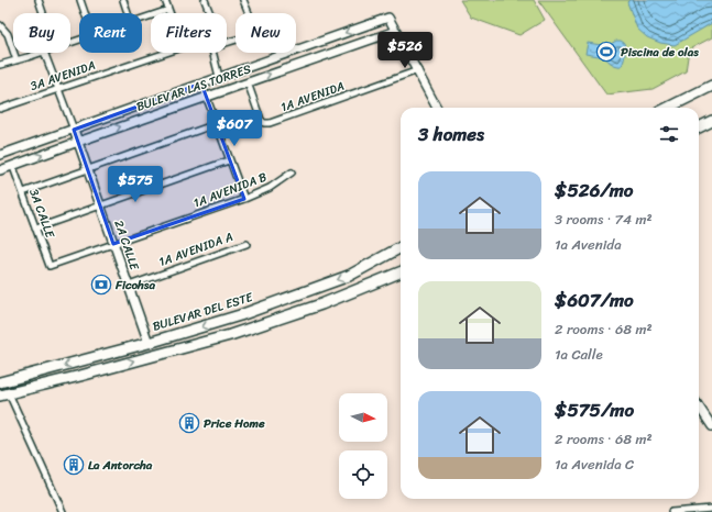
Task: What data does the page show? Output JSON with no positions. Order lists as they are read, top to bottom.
{
  "streets": {
    "highway": ["BULEVAR DEL ESTE"],
    "street": [
      "3A AVENIDA",
      "BULEVAR LAS TORRES",
      "1A AVENIDA",
      "1A AVENIDA B",
      "3A CALLE",
      "2A CALLE",
      "1A AVENIDA A"
    ]
  },
  "crossings": [
    ["BULEVAR LAS TORRES", "1A AVENIDA"],
    ["BULEVAR LAS TORRES", "3A CALLE"],
    ["BULEVAR LAS TORRES", "2A CALLE"],
    ["1A AVENIDA B", "3A CALLE"],
    ["1A AVENIDA B", "2A CALLE"],
    ["2A CALLE", "1A AVENIDA A"],
    ["2A CALLE", "BULEVAR DEL ESTE"]
  ],
  "places": {
    "sports": ["Piscina de olas"],
    "bank": ["Ficohsa"],
    "building": ["Price Home", "La Antorcha"]
  },
  "north": "right",
  "page": {
    "chip": [
      "Buy",
      "Rent",
      "Filters",
      "New"
    ],
    "price": ["$526", "$607", "$575"],
    "heading": "3 homes",
    "list": [
      {
        "name": "$526/mo",
        "note": "3 rooms · 74 m² · 1a Avenida"
      },
      {
        "name": "$607/mo",
        "note": "2 rooms · 68 m² · 1a Calle"
      },
      {
        "name": "$575/mo",
        "note": "2 rooms · 68 m² · 1a Avenida C"
      }
    ]
  }
}
